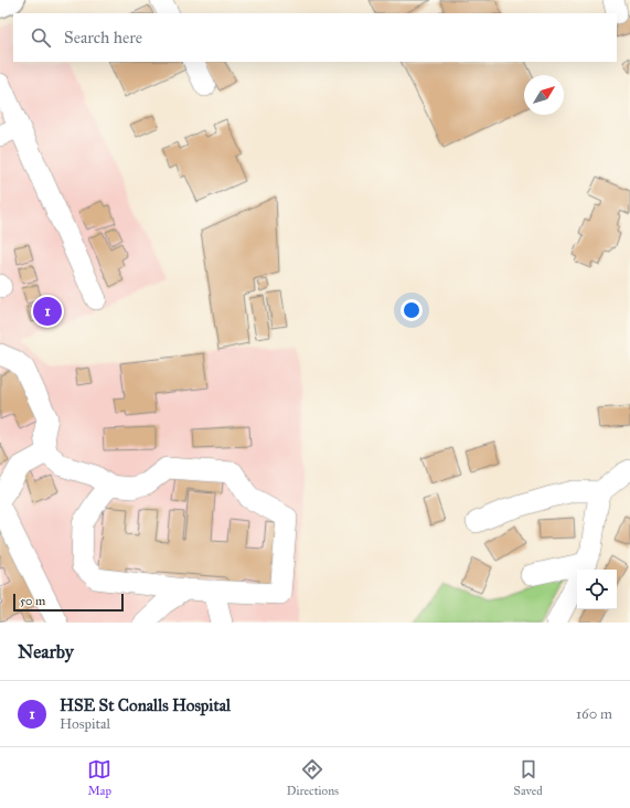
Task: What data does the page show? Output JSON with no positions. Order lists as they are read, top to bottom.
{
  "scale_bar": "50 m",
  "north": "top right",
  "page": {
    "search": "Search here",
    "pins": "1",
    "scale": "50 m",
    "heading": "Nearby",
    "list": [
      {
        "mark": "1",
        "name": "HSE St Conalls Hospital",
        "note": "Hospital",
        "value": "160 m"
      }
    ],
    "nav": ["Map", "Directions", "Saved"]
  }
}
